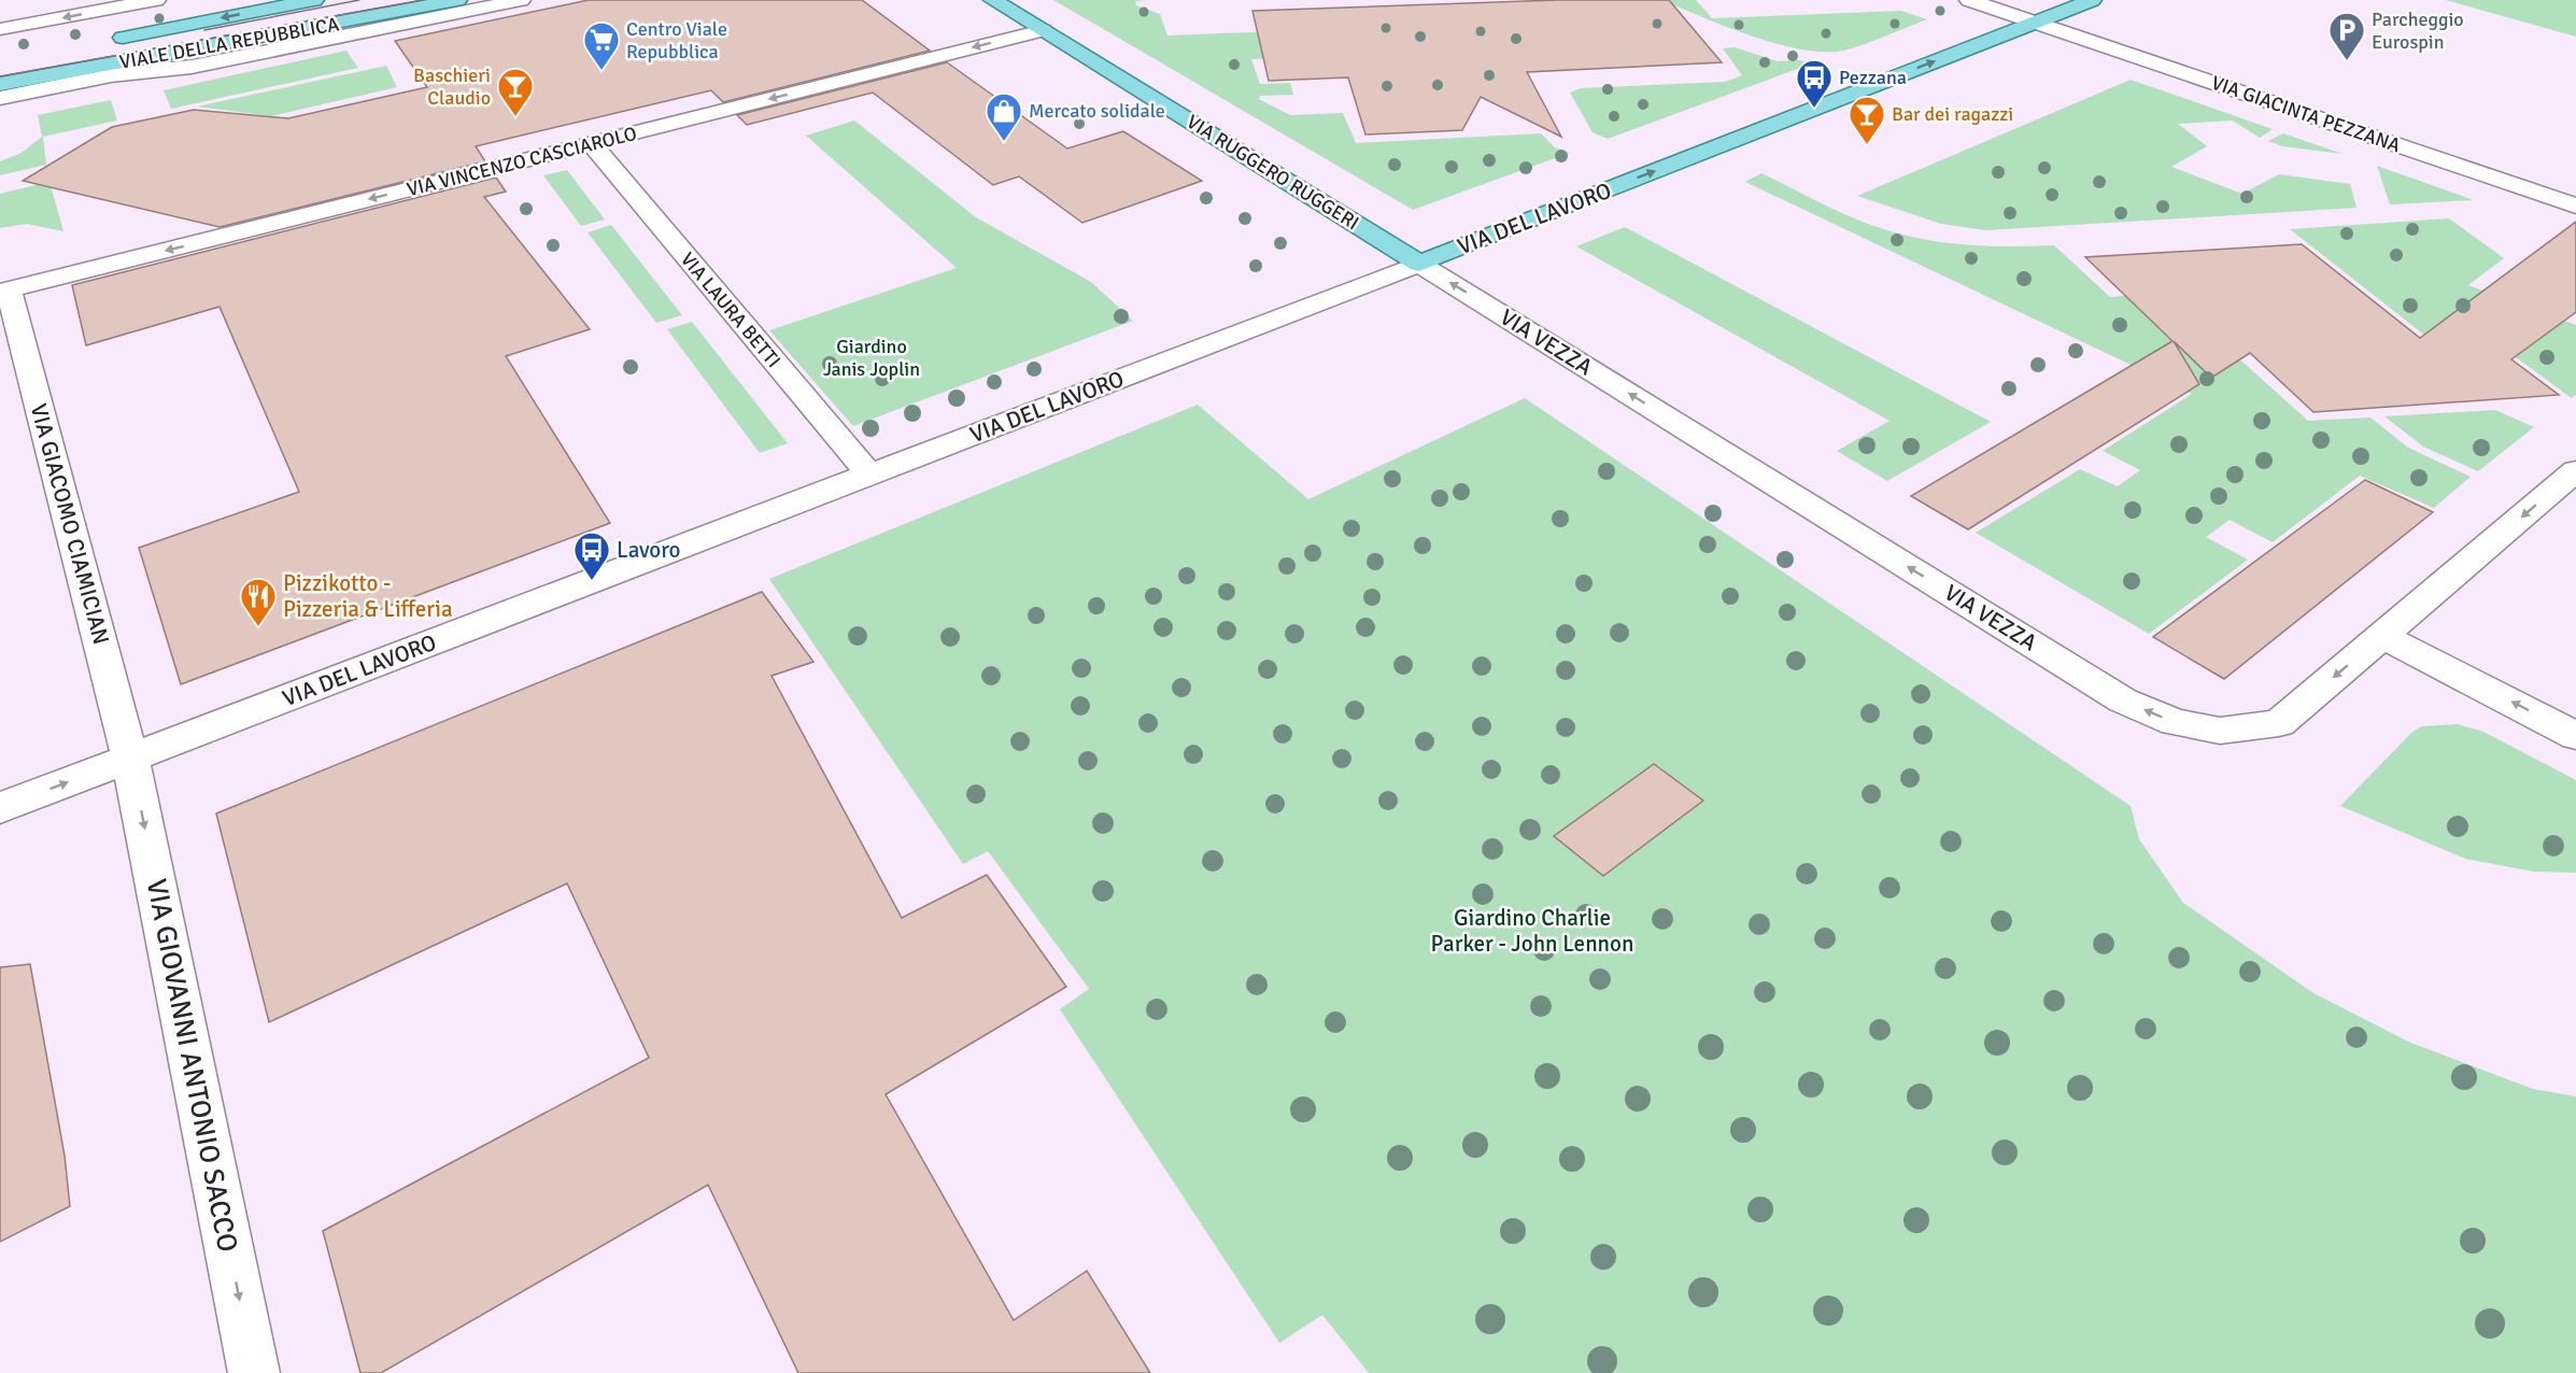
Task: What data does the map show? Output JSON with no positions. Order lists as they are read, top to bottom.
{
  "streets": {
    "main road": ["VIALE DELLA REPUBBLICA", "VIA RUGGERO RUGGERI", "VIA DEL LAVORO"],
    "street": [
      "VIA GIACINTA PEZZANA",
      "VIA VINCENZO CASCIAROLO",
      "VIA LAURA BETTI",
      "VIA VEZZA",
      "VIA GIACOMO CIAMICIAN",
      "VIA GIOVANNI ANTONIO SACCO"
    ]
  },
  "crossings": [
    ["VIA GIACINTA PEZZANA", "VIA DEL LAVORO"],
    ["VIA VINCENZO CASCIAROLO", "VIA RUGGERO RUGGERI"],
    ["VIA VINCENZO CASCIAROLO", "VIA LAURA BETTI"],
    ["VIA VINCENZO CASCIAROLO", "VIA GIACOMO CIAMICIAN"],
    ["VIA RUGGERO RUGGERI", "VIA DEL LAVORO"],
    ["VIA RUGGERO RUGGERI", "VIA VEZZA"],
    ["VIA DEL LAVORO", "VIA LAURA BETTI"],
    ["VIA DEL LAVORO", "VIA VEZZA"],
    ["VIA DEL LAVORO", "VIA GIACOMO CIAMICIAN"],
    ["VIA DEL LAVORO", "VIA GIOVANNI ANTONIO SACCO"],
    ["VIA GIACOMO CIAMICIAN", "VIA GIOVANNI ANTONIO SACCO"]
  ],
  "one_way": ["VIA DEL LAVORO", "VIA VEZZA", "VIA GIOVANNI ANTONIO SACCO"],
  "parks": ["Giardino Janis Joplin", "Giardino Charlie Parker - John Lennon"],
  "places": {
    "parking": ["Parcheggio Eurospin"],
    "supermarket": ["Centro Viale Repubblica"],
    "bus stop": ["Pezzana", "Lavoro"],
    "bar": ["Baschieri Claudio", "Bar dei ragazzi"],
    "shop": ["Mercato solidale"],
    "restaurant": ["Pizzikotto - Pizzeria & Lifferia"]
  }
}
